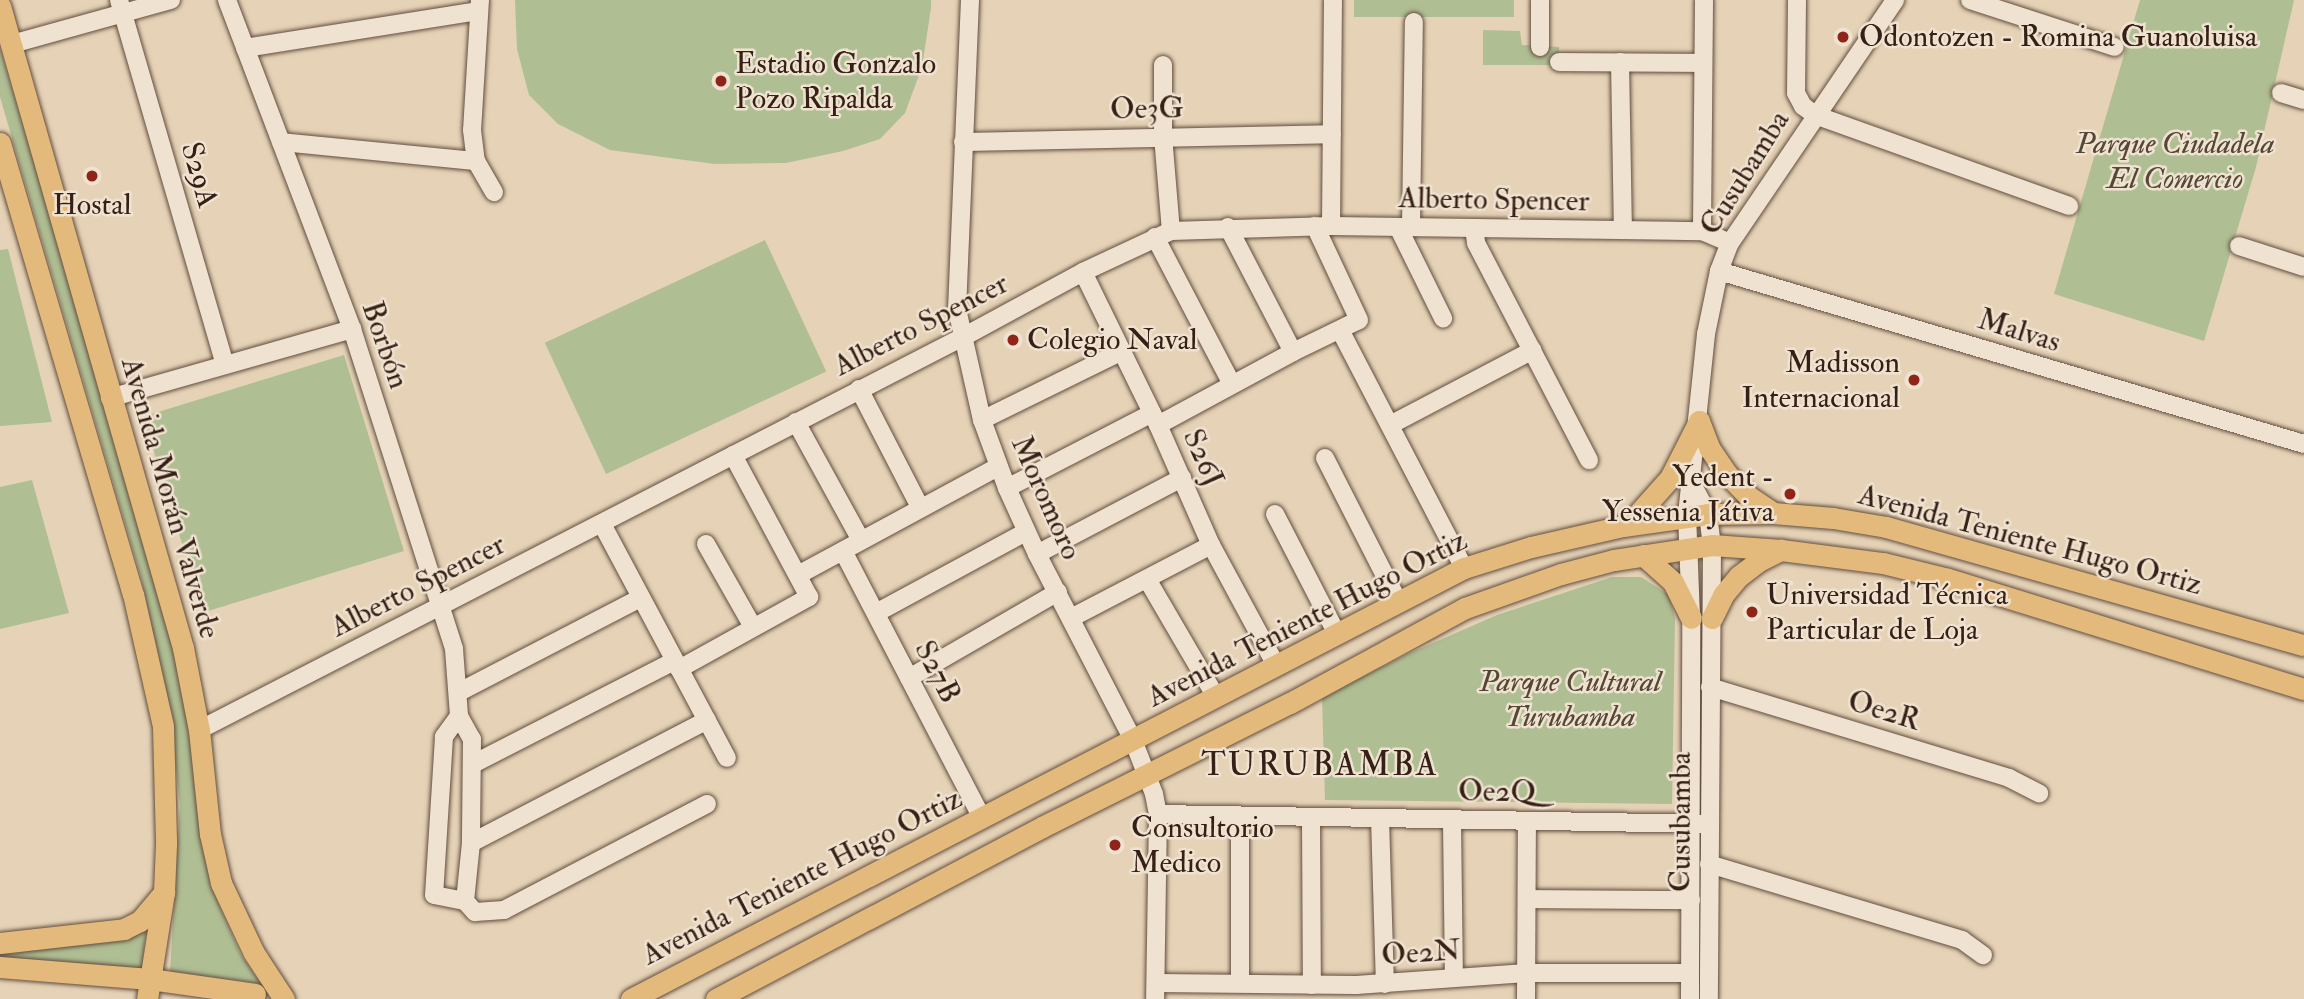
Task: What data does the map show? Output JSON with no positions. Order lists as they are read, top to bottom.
{
  "streets": {
    "main road": ["Avenida Morán Valverde", "Avenida Teniente Hugo Ortiz"],
    "street": [
      "Oe3G",
      "Cusubamba",
      "S29A",
      "Alberto Spencer",
      "Malvas",
      "Borbón",
      "S26J",
      "Moromoro",
      "S27B",
      "Oe2R",
      "Oe2Q",
      "Oe2N"
    ]
  },
  "crossings": [
    ["Oe3G", "Moromoro"],
    ["Cusubamba", "Alberto Spencer"],
    ["Cusubamba", "Malvas"],
    ["Cusubamba", "Avenida Teniente Hugo Ortiz"],
    ["Cusubamba", "Oe2R"],
    ["Cusubamba", "Oe2Q"],
    ["Cusubamba", "Oe2N"],
    ["Alberto Spencer", "Borbón"],
    ["Alberto Spencer", "S26J"],
    ["Alberto Spencer", "Avenida Morán Valverde"],
    ["Alberto Spencer", "Moromoro"],
    ["S26J", "Avenida Teniente Hugo Ortiz"],
    ["Moromoro", "Avenida Teniente Hugo Ortiz"],
    ["Moromoro", "Oe2Q"],
    ["Moromoro", "Oe2N"],
    ["Avenida Teniente Hugo Ortiz", "S27B"]
  ],
  "districts": ["TURUBAMBA"],
  "parks": ["Parque Ciudadela El Comercio", "Parque Cultural Turubamba"],
  "places": [
    "Odontozen - Romina Guanoluisa",
    "Estadio Gonzalo Pozo Ripalda",
    "Hostal",
    "Colegio Naval",
    "Madisson Internacional",
    "Yedent - Yessenia Játiva",
    "Universidad Técnica Particular de Loja",
    "Consultorio Medico"
  ]
}
